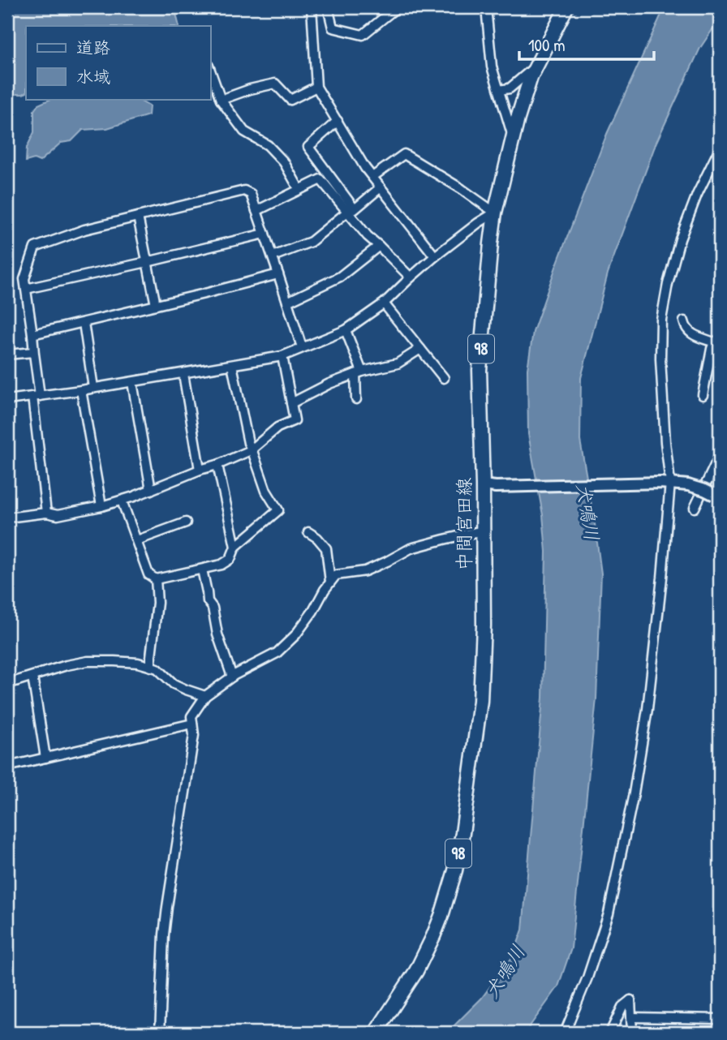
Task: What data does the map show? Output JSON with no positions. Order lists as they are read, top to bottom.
{
  "streets": {
    "main road": ["98", "中間宮田線"]
  },
  "water": ["犬鳴川"],
  "legend": ["道路", "水域"],
  "scale_bar": "100 m"
}
